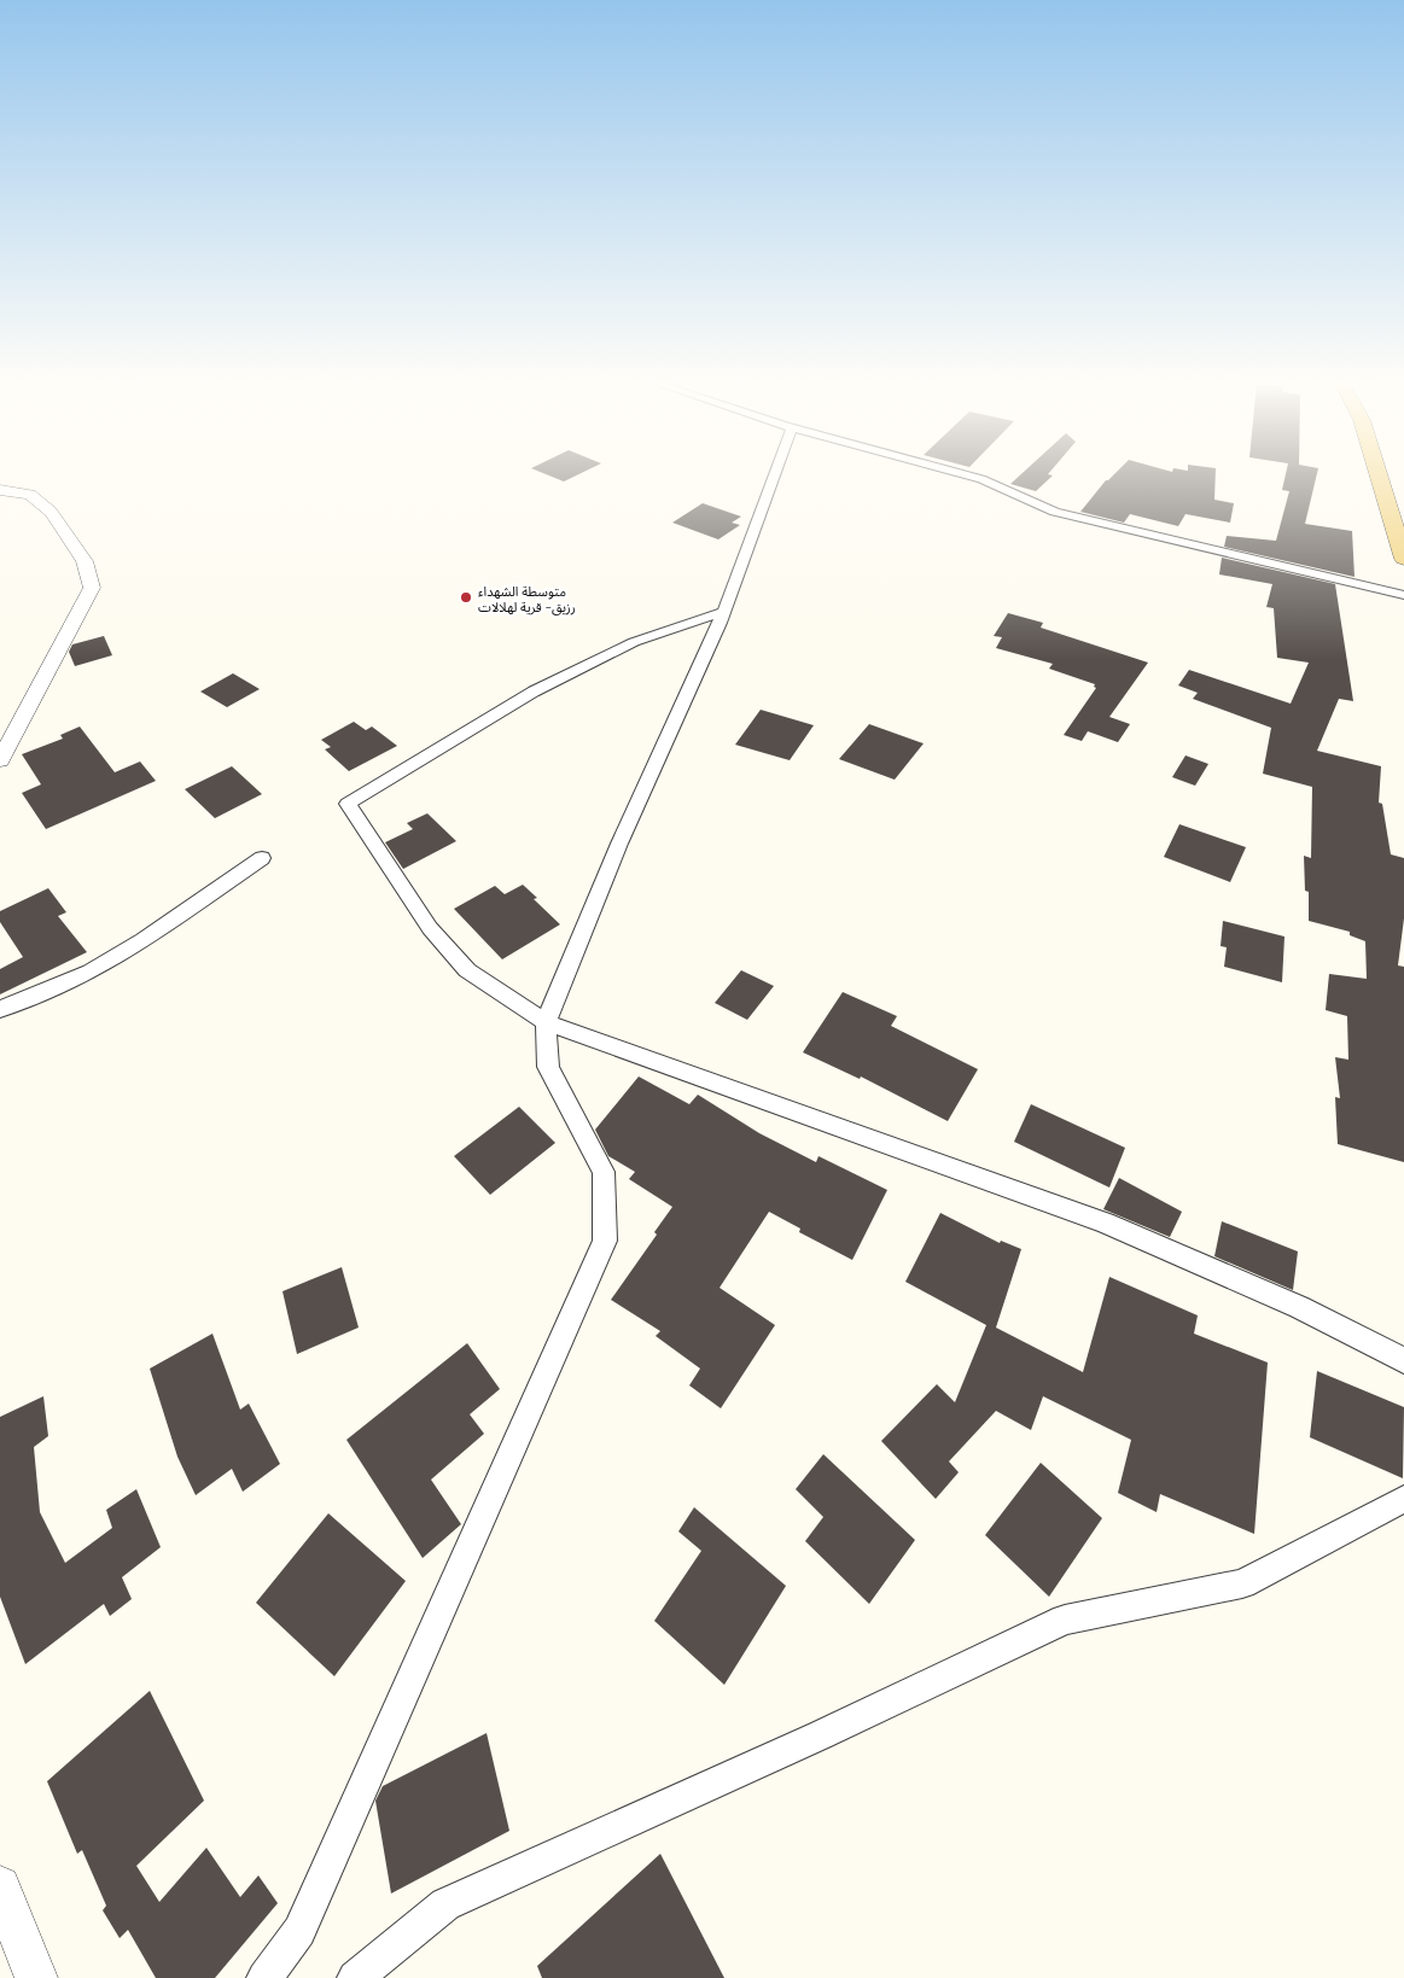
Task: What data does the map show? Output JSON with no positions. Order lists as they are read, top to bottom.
{
  "places": ["متوسطة الشهداء رزيق- قرية لهلالات"]
}
